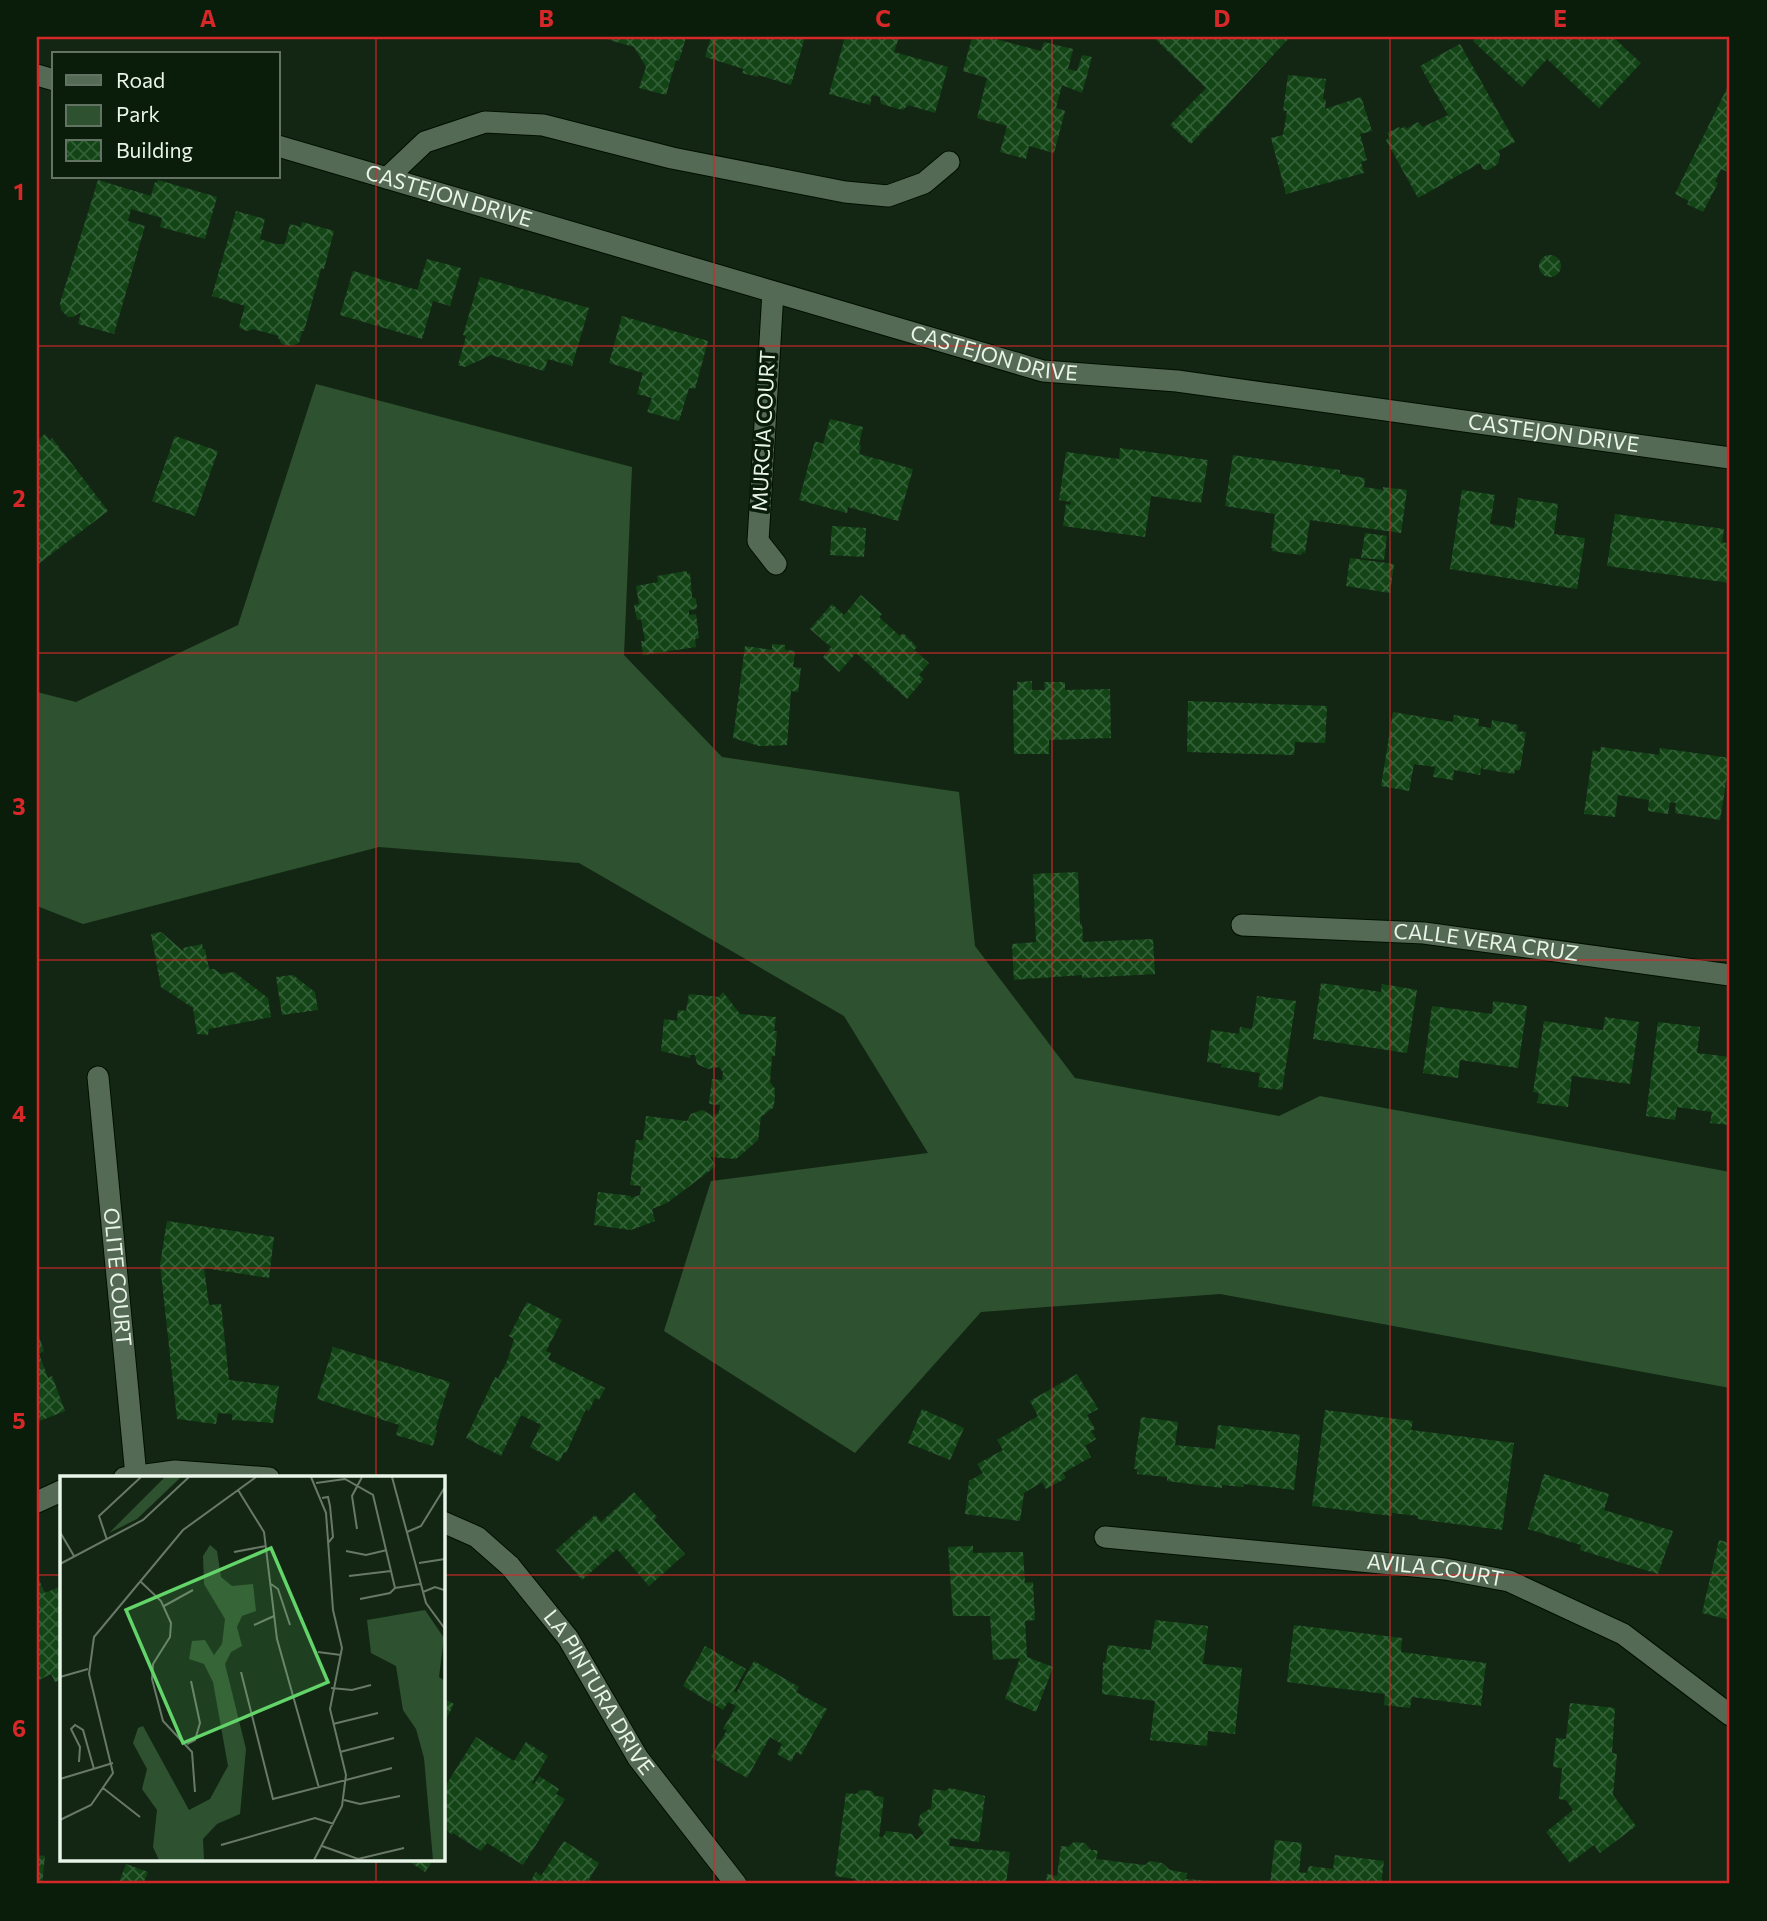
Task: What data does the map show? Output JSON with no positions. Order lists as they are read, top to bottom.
{
  "streets": {
    "street": [
      "CASTEJON DRIVE",
      "MURCIA COURT",
      "CALLE VERA CRUZ",
      "OLITE COURT",
      "AVILA COURT",
      "LA PINTURA DRIVE"
    ]
  },
  "crossings": [
    ["CASTEJON DRIVE", "MURCIA COURT"]
  ],
  "legend": ["Road", "Park", "Building"],
  "grid": {
    "columns": [
      "A",
      "B",
      "C",
      "D",
      "E"
    ],
    "rows": [
      "1",
      "2",
      "3",
      "4",
      "5",
      "6"
    ]
  }
}
